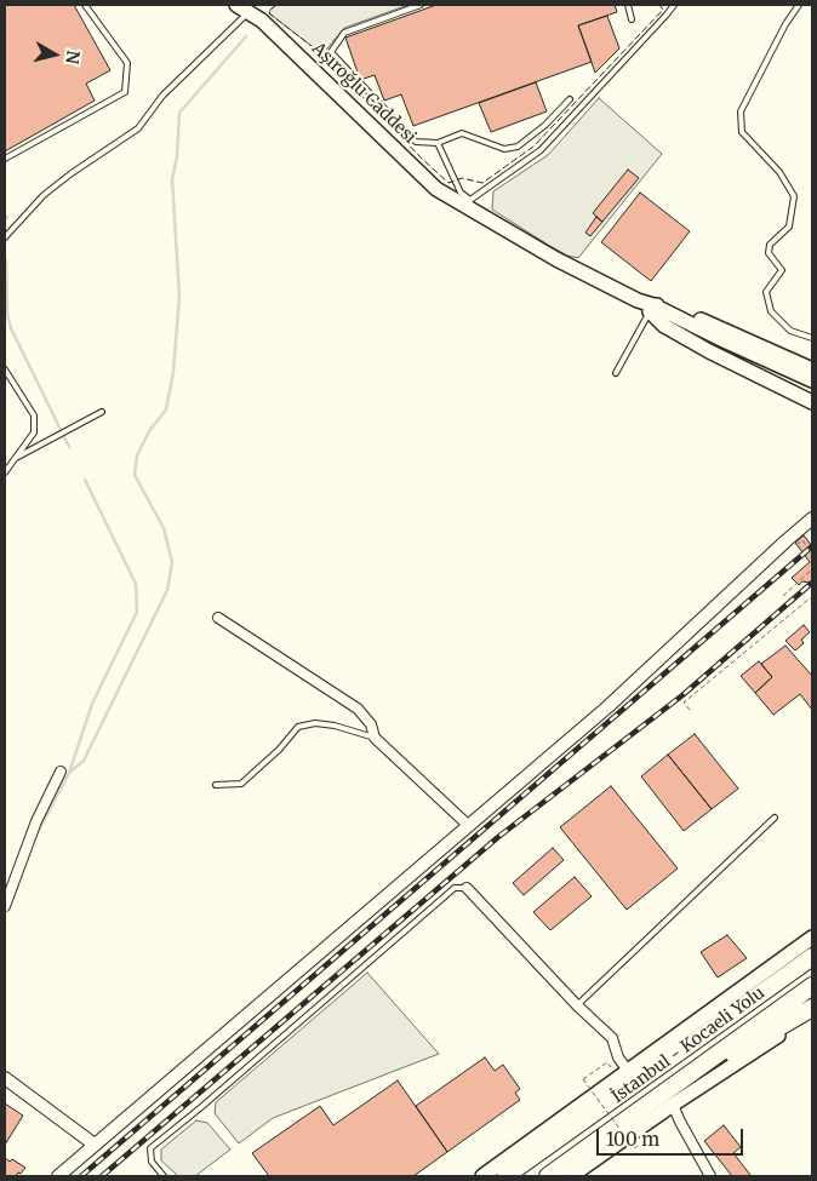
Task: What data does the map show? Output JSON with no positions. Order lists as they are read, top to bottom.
{
  "streets": {
    "highway": ["İstanbul - Kocaeli Yolu"],
    "main road": ["Aşıroğlu Caddesi"]
  },
  "scale_bar": "100 m",
  "north": "right"
}
